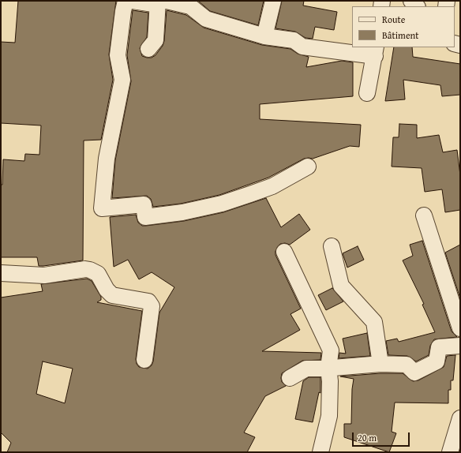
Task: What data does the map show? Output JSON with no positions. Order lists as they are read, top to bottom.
{
  "legend": ["Route", "Bâtiment"],
  "scale_bar": "20 m"
}
